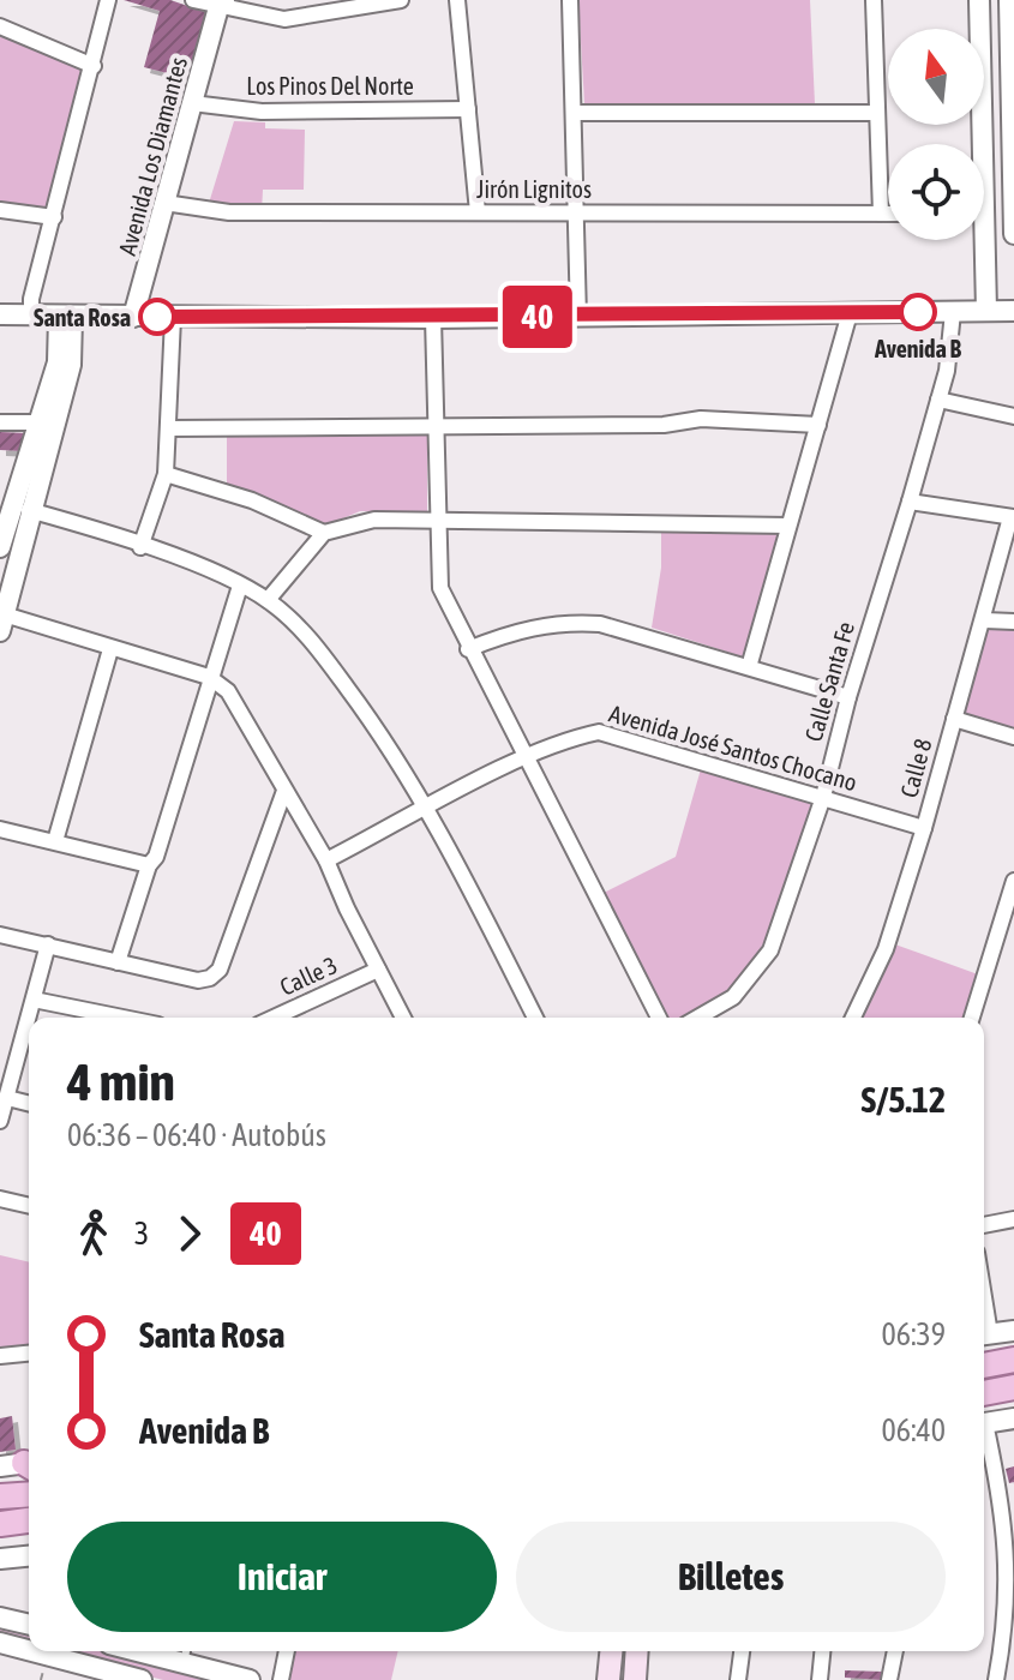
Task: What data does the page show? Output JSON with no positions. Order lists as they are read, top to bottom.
{
  "streets": {
    "street": [
      "Los Pinos Del Norte",
      "Avenida Los Diamantes",
      "Jirón Lignitos",
      "Calle Santa Fe",
      "Avenida José Santos Chocano",
      "Calle 8",
      "Calle 3"
    ]
  },
  "crossings": [
    ["Los Pinos Del Norte", "Avenida Los Diamantes"],
    ["Avenida Los Diamantes", "Jirón Lignitos"],
    ["Calle Santa Fe", "Avenida José Santos Chocano"],
    ["Avenida José Santos Chocano", "Calle 8"]
  ],
  "places": ["Avenida B", "Santa Rosa"],
  "lines": ["bus line 40"],
  "north": "top",
  "page": {
    "on_map": "40",
    "heading": ["4 min", "06:36 – 06:40 · Autobús", "S/5.12"],
    "legs": ["3", "40"],
    "list": [
      {
        "name": "Santa Rosa",
        "value": "06:39"
      },
      {
        "name": "Avenida B",
        "value": "06:40"
      }
    ],
    "buttons": ["Iniciar", "Billetes"]
  }
}
